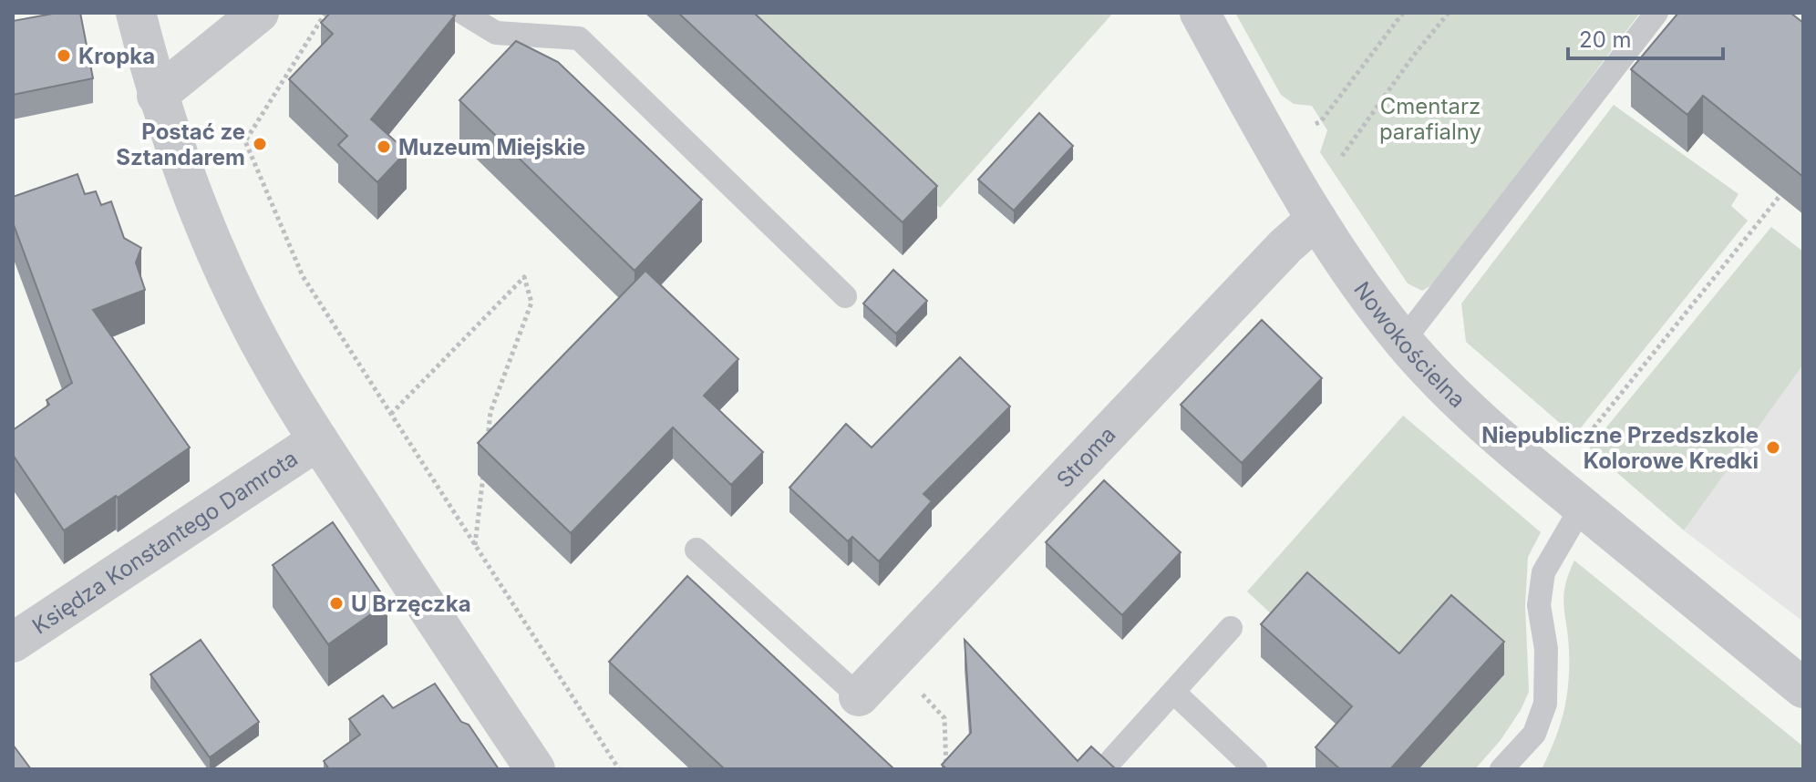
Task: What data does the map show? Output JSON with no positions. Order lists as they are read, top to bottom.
{
  "streets": {
    "street": ["Nowokościelna", "Stroma", "Księdza Konstantego Damrota"]
  },
  "crossings": [
    ["Nowokościelna", "Stroma"]
  ],
  "parks": ["Cmentarz parafialny"],
  "places": [
    "Kropka",
    "Postać ze Sztandarem",
    "Muzeum Miejskie",
    "Niepubliczne Przedszkole Kolorowe Kredki",
    "U Brzęczka"
  ],
  "scale_bar": "20 m"
}
